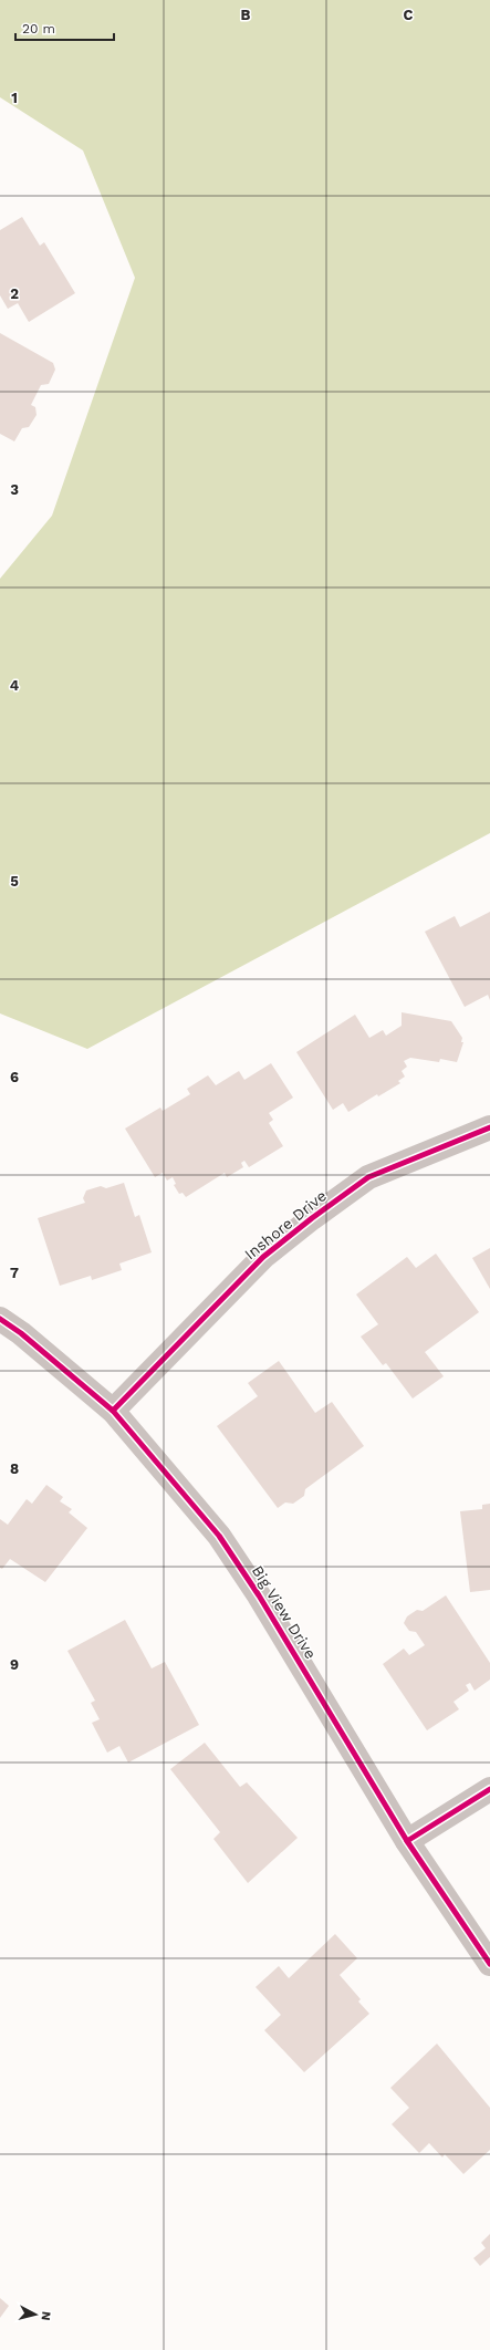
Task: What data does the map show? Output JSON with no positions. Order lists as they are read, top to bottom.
{
  "streets": {
    "street": ["Inshore Drive", "Big View Drive"]
  },
  "crossings": [
    ["Inshore Drive", "Big View Drive"]
  ],
  "scale_bar": "20 m",
  "north": "right",
  "grid": {
    "columns": ["B", "C"],
    "rows": [
      "1",
      "2",
      "3",
      "4",
      "5",
      "6",
      "7",
      "8",
      "9"
    ]
  }
}
